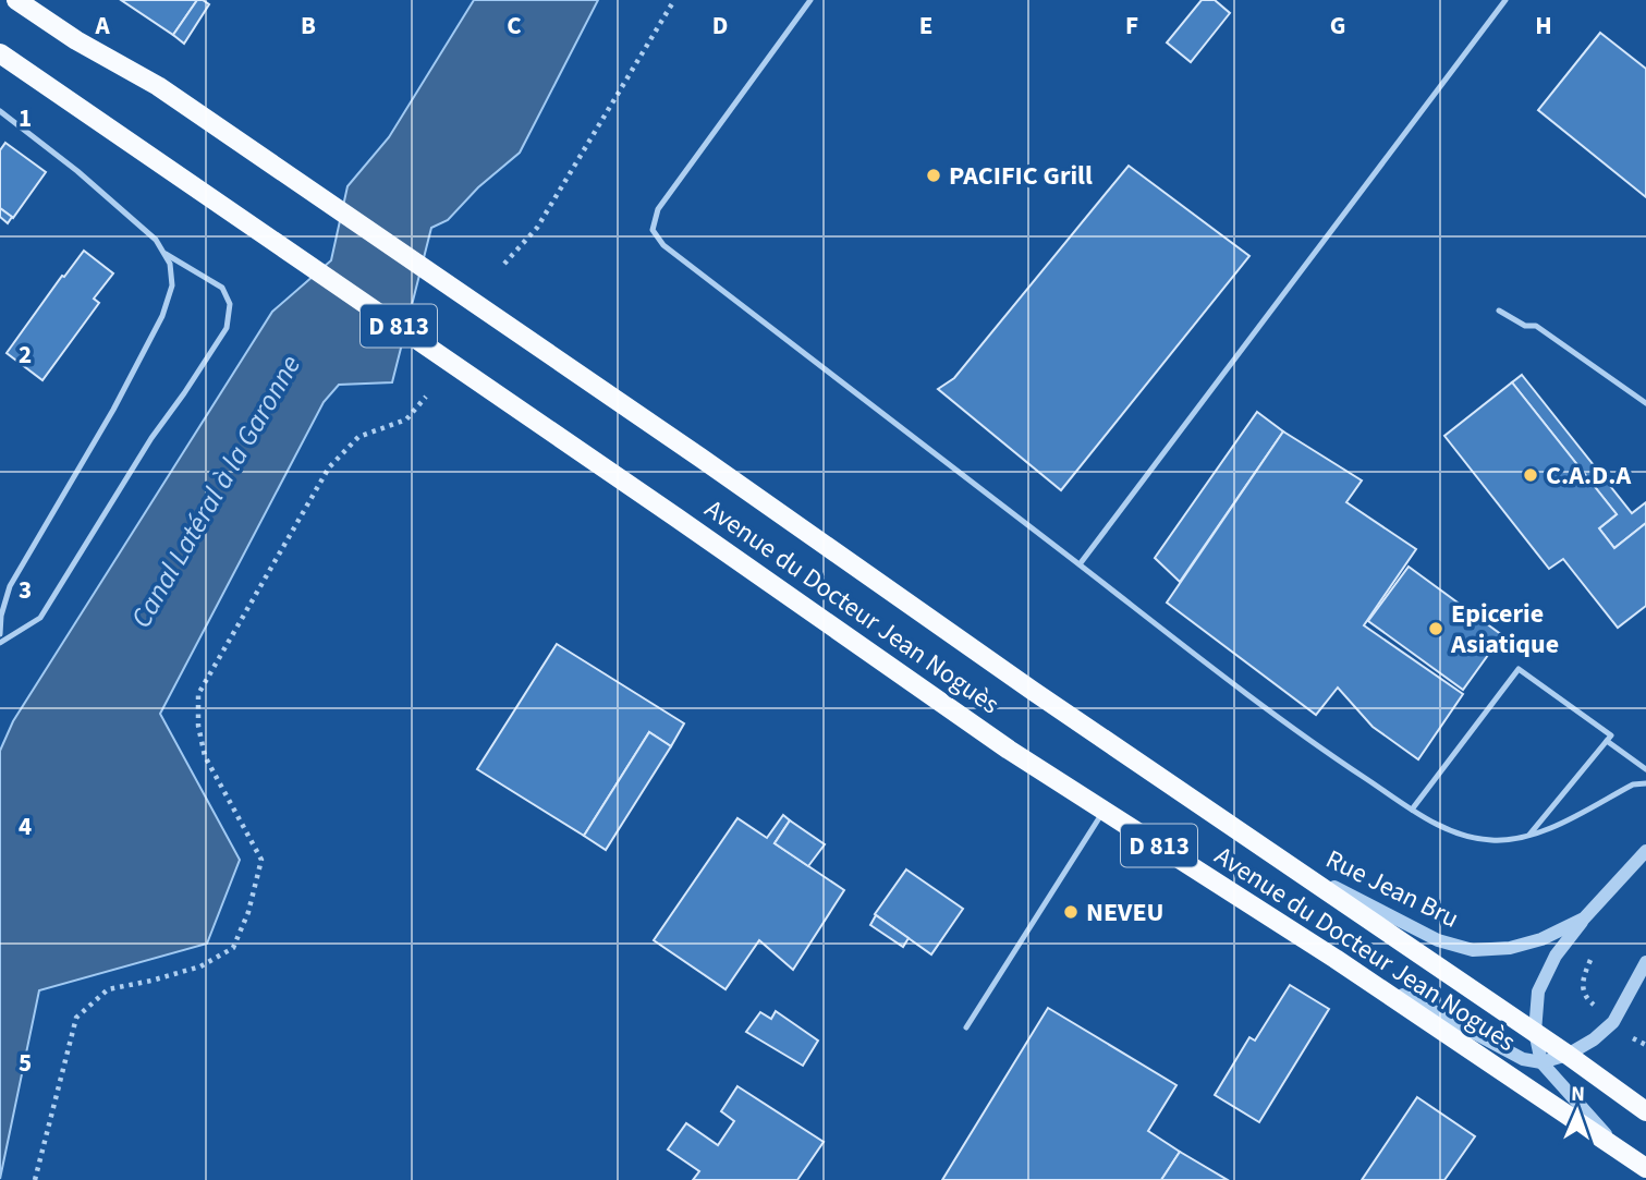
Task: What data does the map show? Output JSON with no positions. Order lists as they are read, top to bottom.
{
  "streets": {
    "main road": ["D 813", "Avenue du Docteur Jean Noguès"],
    "street": ["Rue Jean Bru"]
  },
  "crossings": [
    ["Avenue du Docteur Jean Noguès", "Rue Jean Bru"]
  ],
  "water": ["Canal Latéral à la Garonne"],
  "places": [
    "PACIFIC Grill",
    "C.A.D.A",
    "Epicerie Asiatique",
    "NEVEU"
  ],
  "north": "top",
  "grid": {
    "columns": [
      "A",
      "B",
      "C",
      "D",
      "E",
      "F",
      "G",
      "H"
    ],
    "rows": [
      "1",
      "2",
      "3",
      "4",
      "5"
    ]
  }
}
